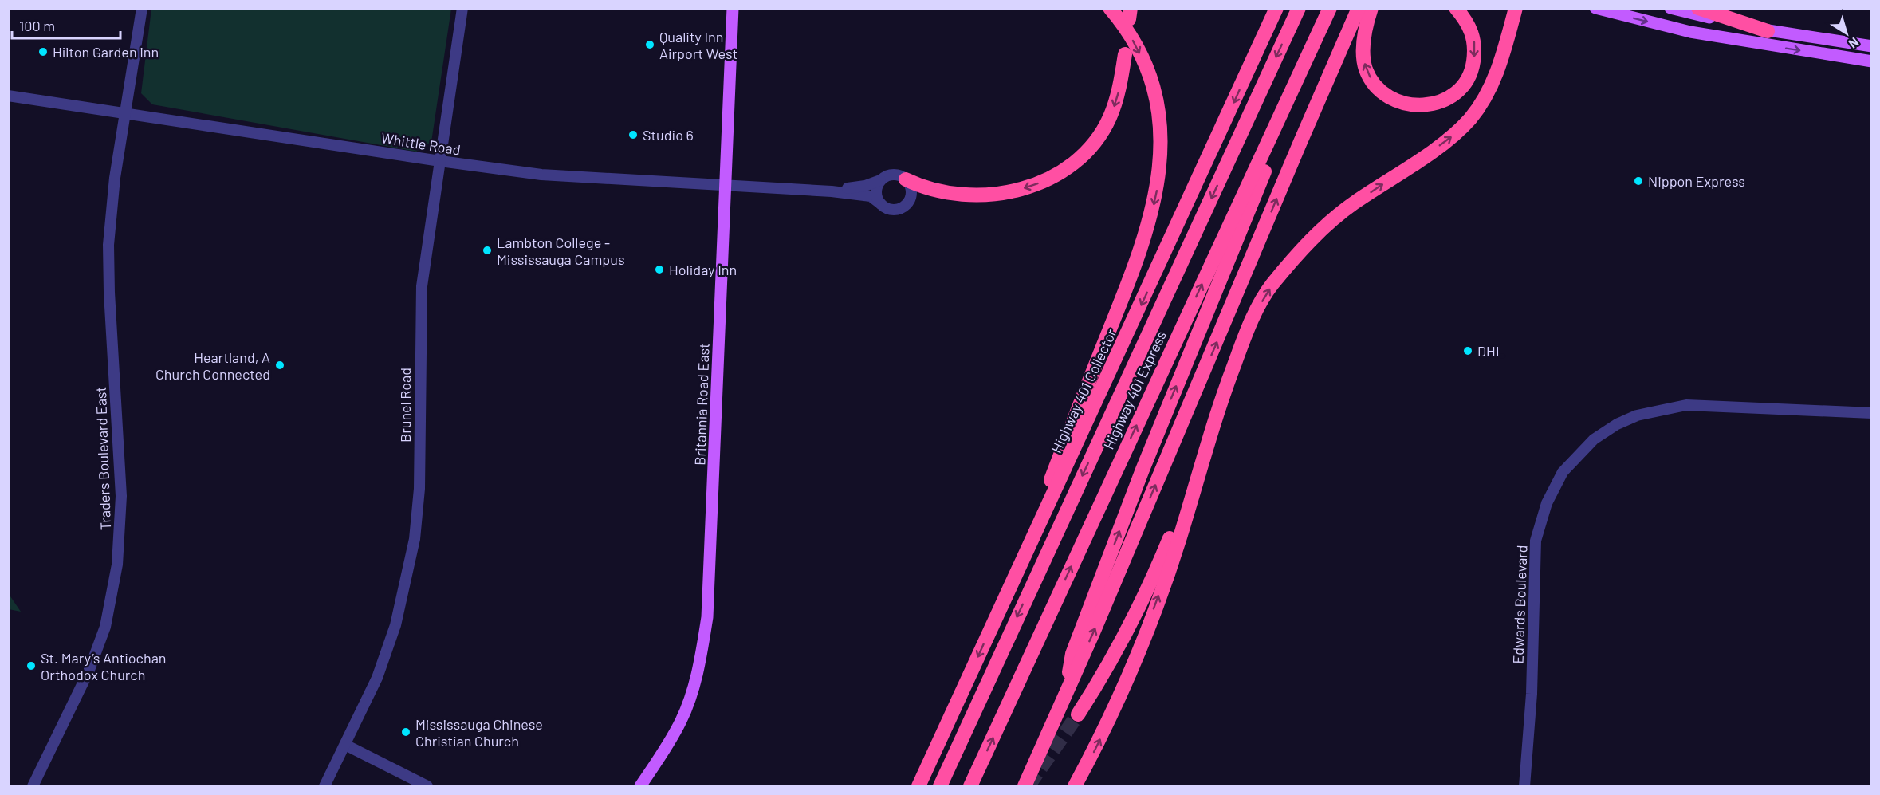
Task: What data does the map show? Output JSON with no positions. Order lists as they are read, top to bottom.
{
  "streets": {
    "highway": ["Highway 401 Express", "Highway 401 Collector"],
    "main road": ["Britannia Road East"],
    "street": [
      "Whittle Road",
      "Brunel Road",
      "Traders Boulevard East",
      "Edwards Boulevard"
    ]
  },
  "crossings": [
    ["Whittle Road", "Britannia Road East"],
    ["Whittle Road", "Brunel Road"],
    ["Whittle Road", "Traders Boulevard East"]
  ],
  "places": [
    "Quality Inn Airport West",
    "Hilton Garden Inn",
    "Studio 6",
    "Nippon Express",
    "Lambton College - Mississauga Campus",
    "Holiday Inn",
    "DHL",
    "Heartland, A Church Connected",
    "St. Mary’s Antiochan Orthodox Church",
    "Mississauga Chinese Christian Church"
  ],
  "scale_bar": "100 m",
  "north": "bottom right"
}
